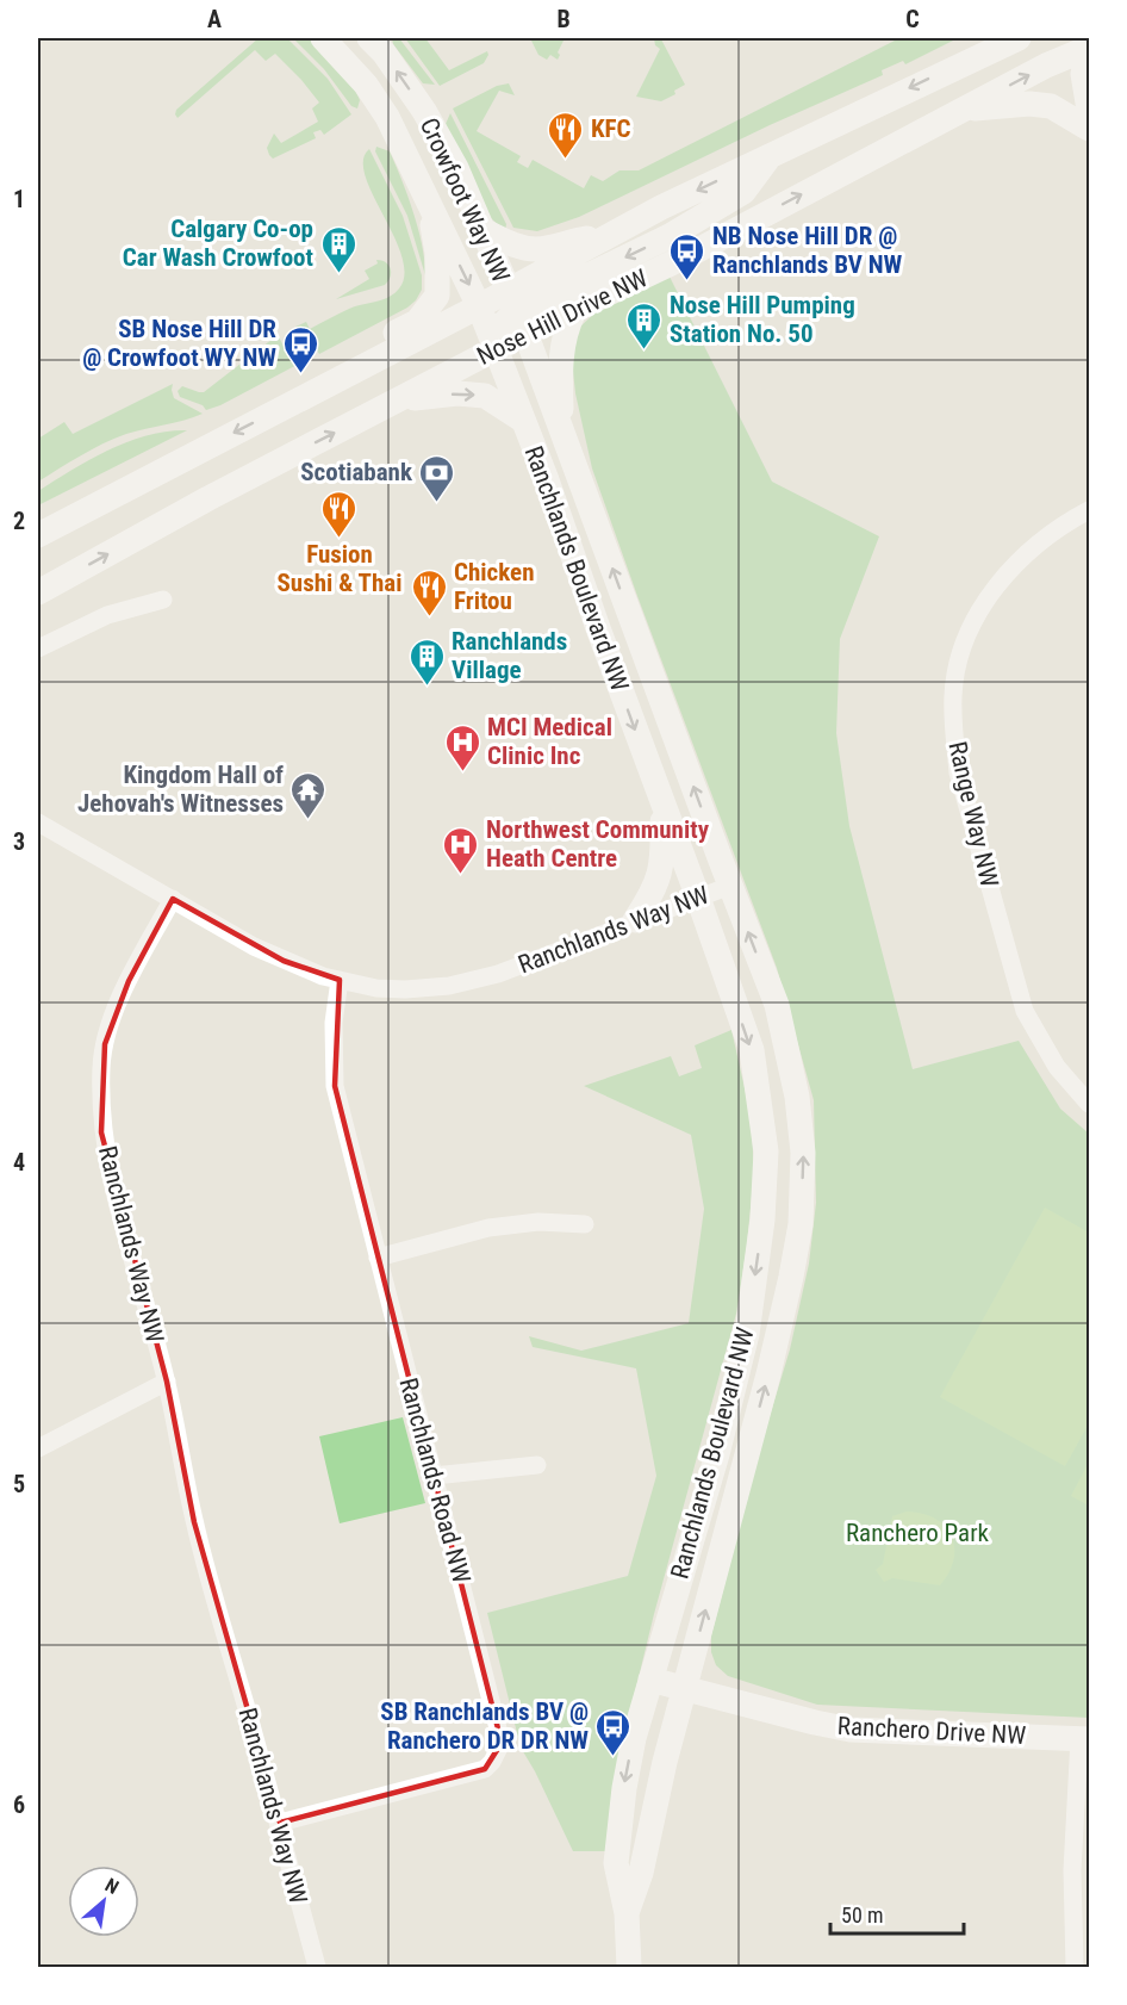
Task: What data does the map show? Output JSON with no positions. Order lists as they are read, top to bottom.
{
  "streets": {
    "street": [
      "Crowfoot Way NW",
      "Nose Hill Drive NW",
      "Ranchlands Boulevard NW",
      "Range Way NW",
      "Ranchlands Way NW",
      "Ranchlands Road NW",
      "Ranchero Drive NW"
    ]
  },
  "crossings": [
    ["Crowfoot Way NW", "Nose Hill Drive NW"],
    ["Crowfoot Way NW", "Ranchlands Boulevard NW"],
    ["Nose Hill Drive NW", "Ranchlands Boulevard NW"],
    ["Ranchlands Boulevard NW", "Ranchlands Way NW"],
    ["Ranchlands Boulevard NW", "Ranchero Drive NW"],
    ["Ranchlands Way NW", "Ranchlands Road NW"]
  ],
  "parks": ["Ranchero Park"],
  "places": {
    "restaurant": ["KFC", "Fusion Sushi & Thai", "Chicken Fritou"],
    "building": ["Calgary Co-op Car Wash Crowfoot", "Nose Hill Pumping Station No. 50", "Ranchlands Village"],
    "bus stop": ["NB Nose Hill DR @ Ranchlands BV NW", "SB Nose Hill DR @ Crowfoot WY NW", "SB Ranchlands BV @ Ranchero DR DR NW"],
    "bank": ["Scotiabank"],
    "hospital": ["MCI Medical Clinic Inc", "Northwest Community Heath Centre"],
    "temple": ["Kingdom Hall of Jehovah's Witnesses"]
  },
  "scale_bar": "50 m",
  "north": "top right",
  "grid": {
    "columns": ["A", "B", "C"],
    "rows": [
      "1",
      "2",
      "3",
      "4",
      "5",
      "6"
    ]
  }
}
